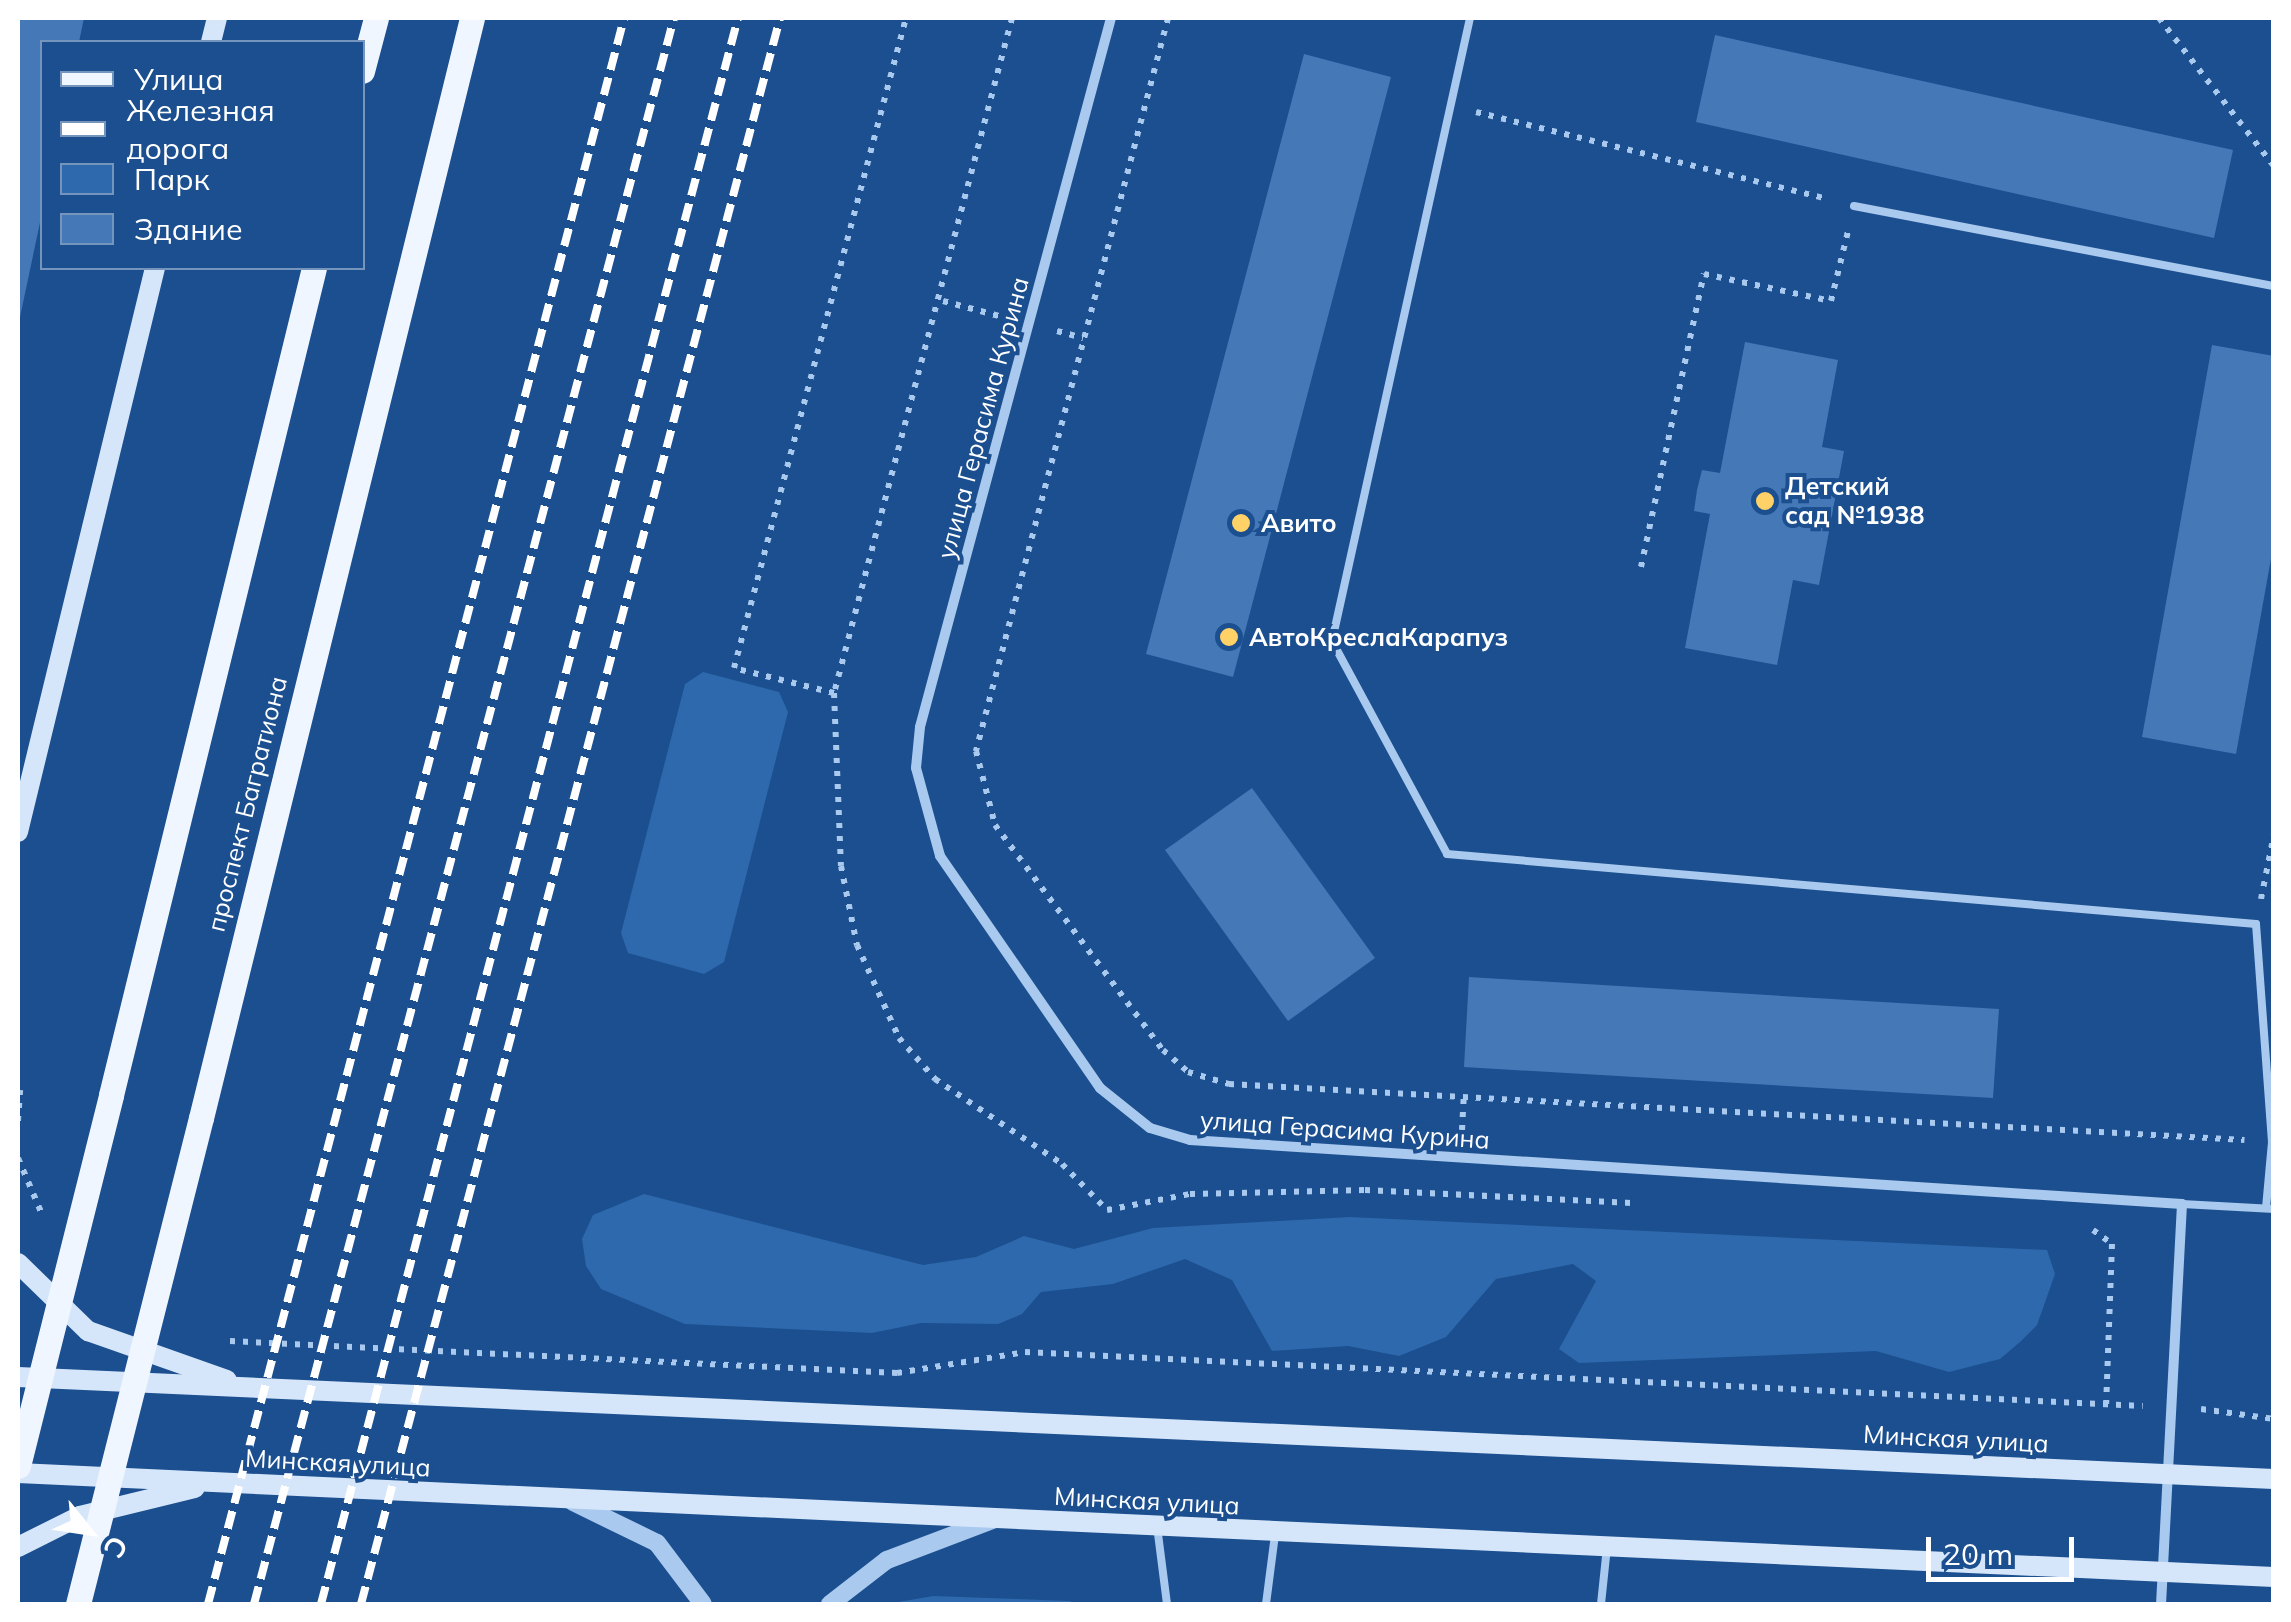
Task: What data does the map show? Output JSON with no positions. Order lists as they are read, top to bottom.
{
  "streets": {
    "main road": ["проспект Багратиона", "Минская улица"],
    "street": ["улица Герасима Курина"]
  },
  "places": ["Детский сад №1938", "Авито", "АвтоКреслаКарапуз"],
  "legend": [
    "Улица",
    "Железная дорога",
    "Парк",
    "Здание"
  ],
  "scale_bar": "20 m",
  "north": "bottom right"
}
